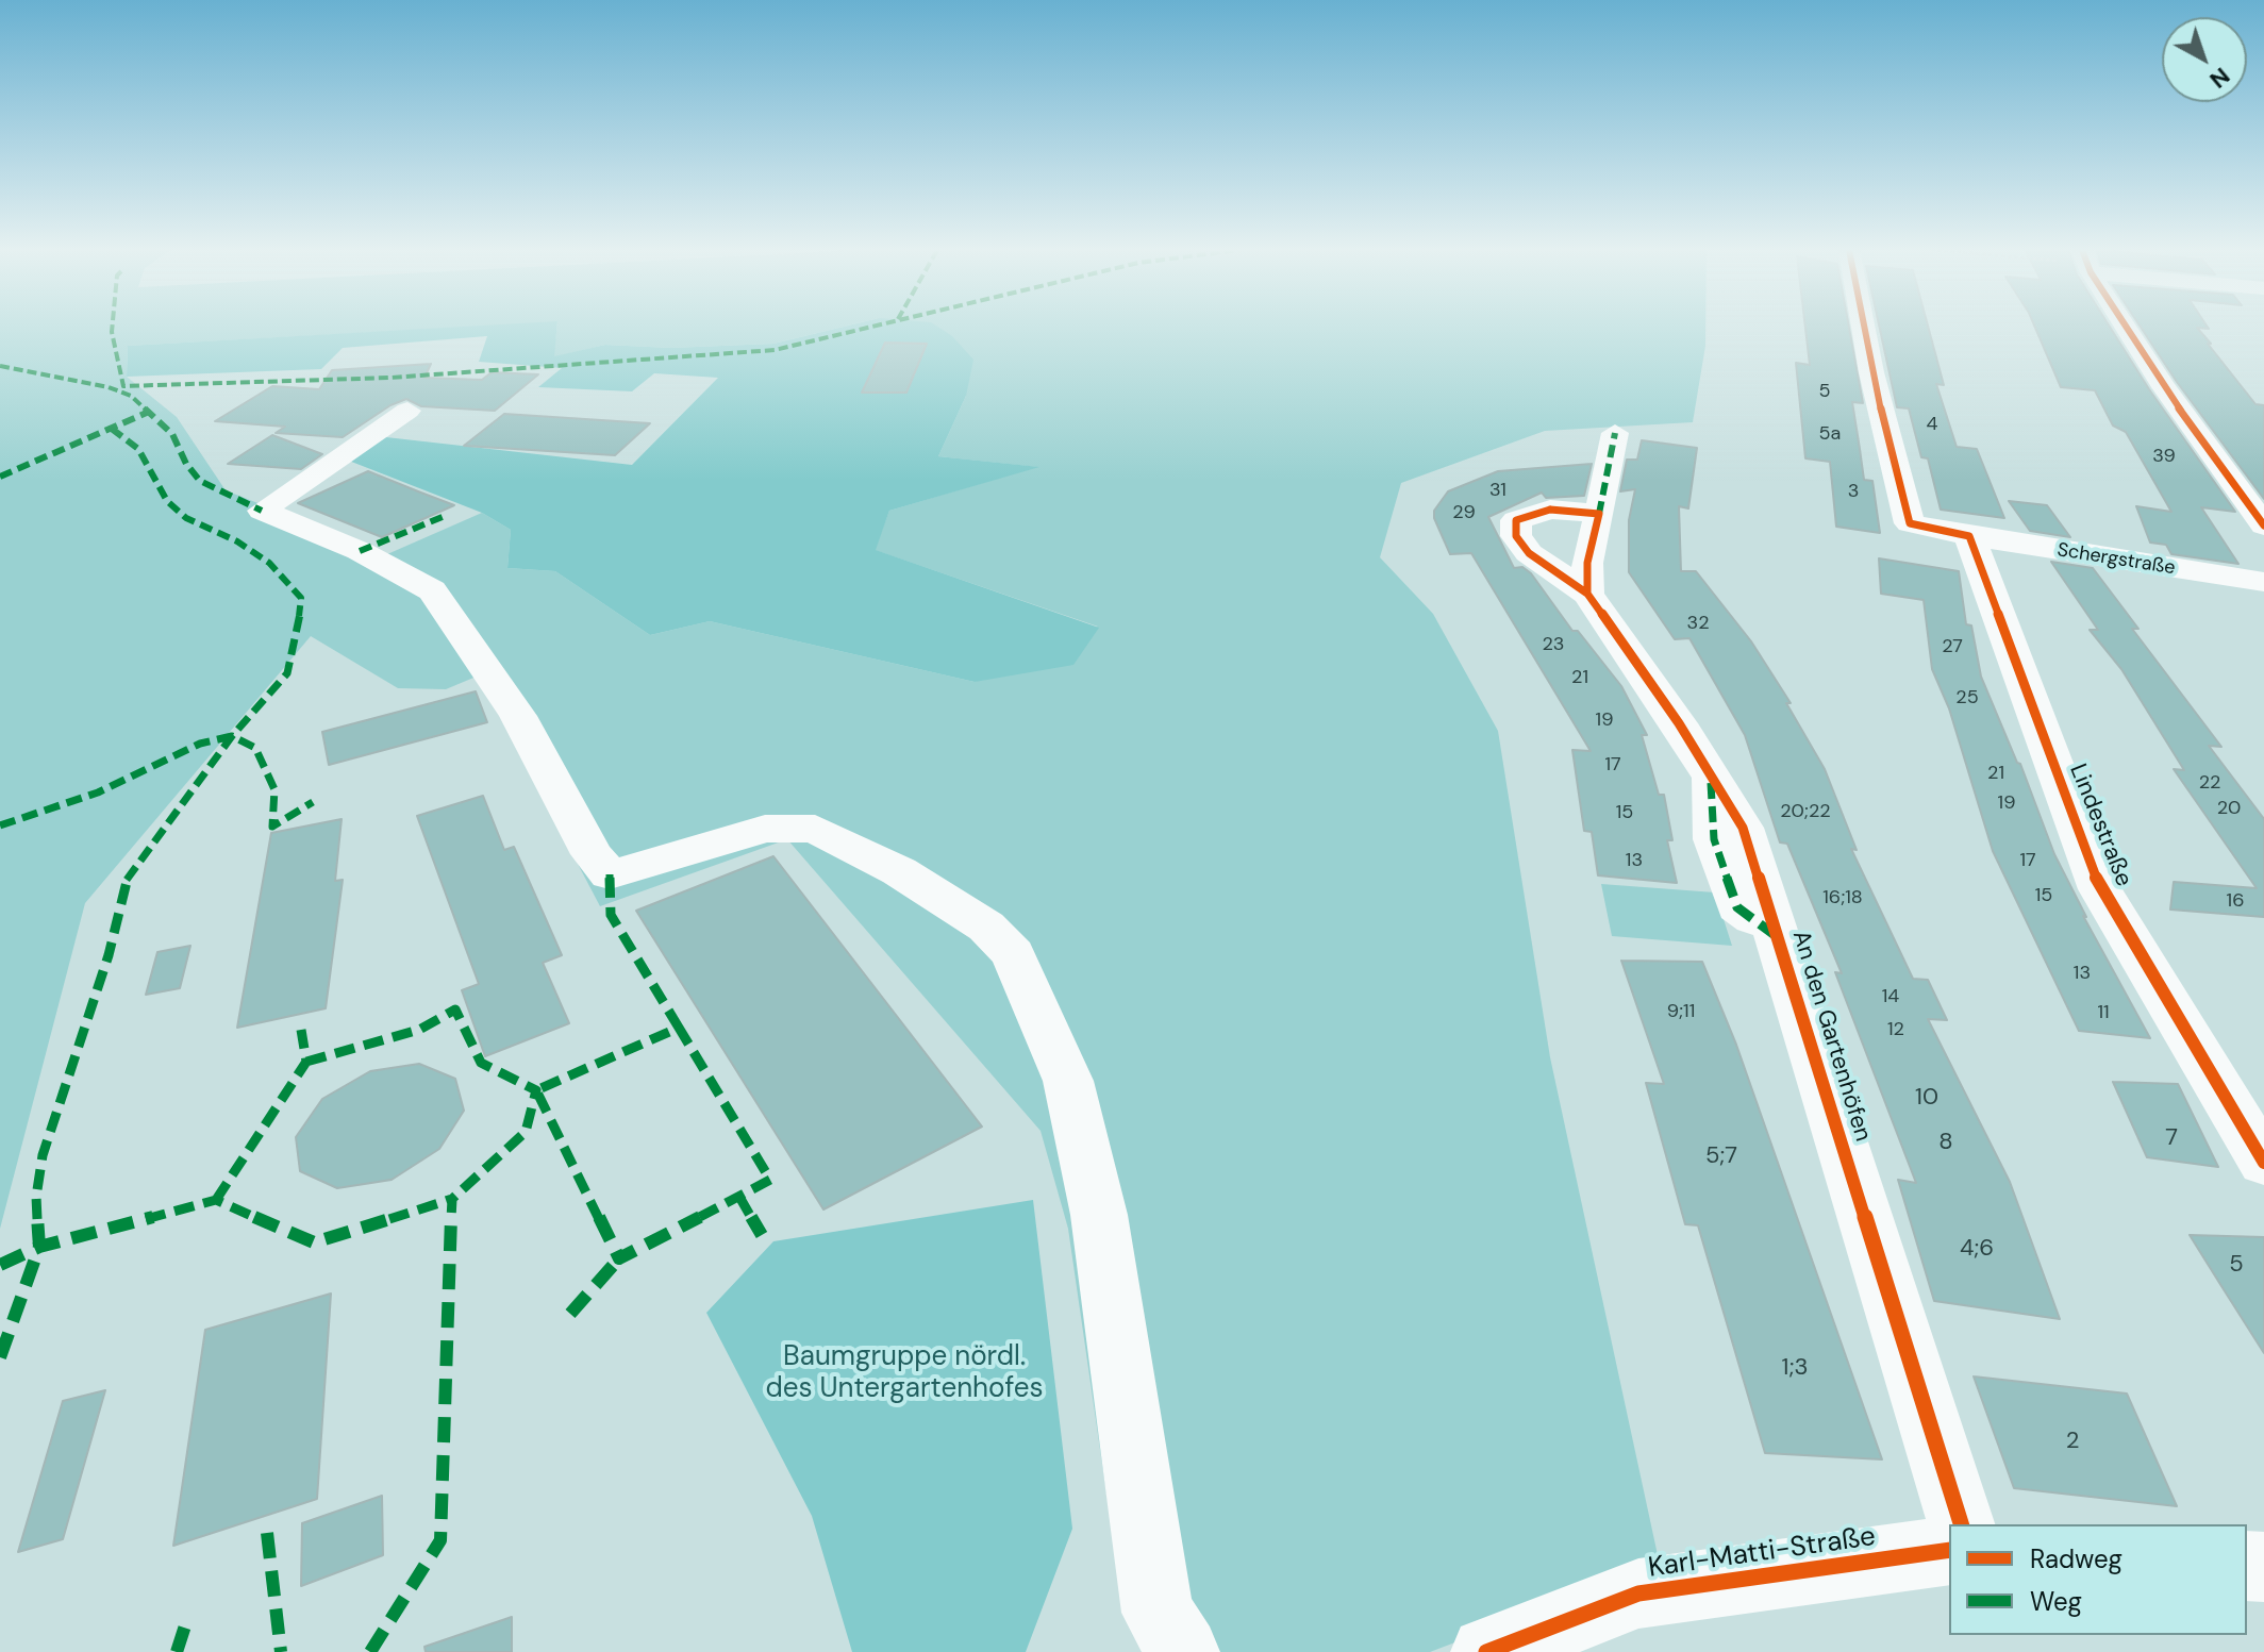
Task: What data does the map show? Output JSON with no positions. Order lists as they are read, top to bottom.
{
  "streets": {
    "street": [
      "Schergstraße",
      "Lindestraße",
      "An den Gartenhöfen",
      "Karl-Matti-Straße"
    ]
  },
  "crossings": [
    ["Schergstraße", "Lindestraße"]
  ],
  "parks": ["Baumgruppe nördl. des Untergartenhofes"],
  "house_numbers": [
    "5",
    "4",
    "5a",
    "39",
    "31",
    "3",
    "29",
    "32",
    "23",
    "27",
    "21",
    "25",
    "19",
    "17",
    "21",
    "22",
    "19",
    "20",
    "20;22",
    "15",
    "13",
    "17",
    "15",
    "16;18",
    "16",
    "13",
    "14",
    "9;11",
    "11",
    "12",
    "10",
    "7",
    "8",
    "5;7",
    "4;6",
    "5",
    "1;3",
    "2"
  ],
  "legend": ["Radweg", "Weg"],
  "north": "bottom right"
}
